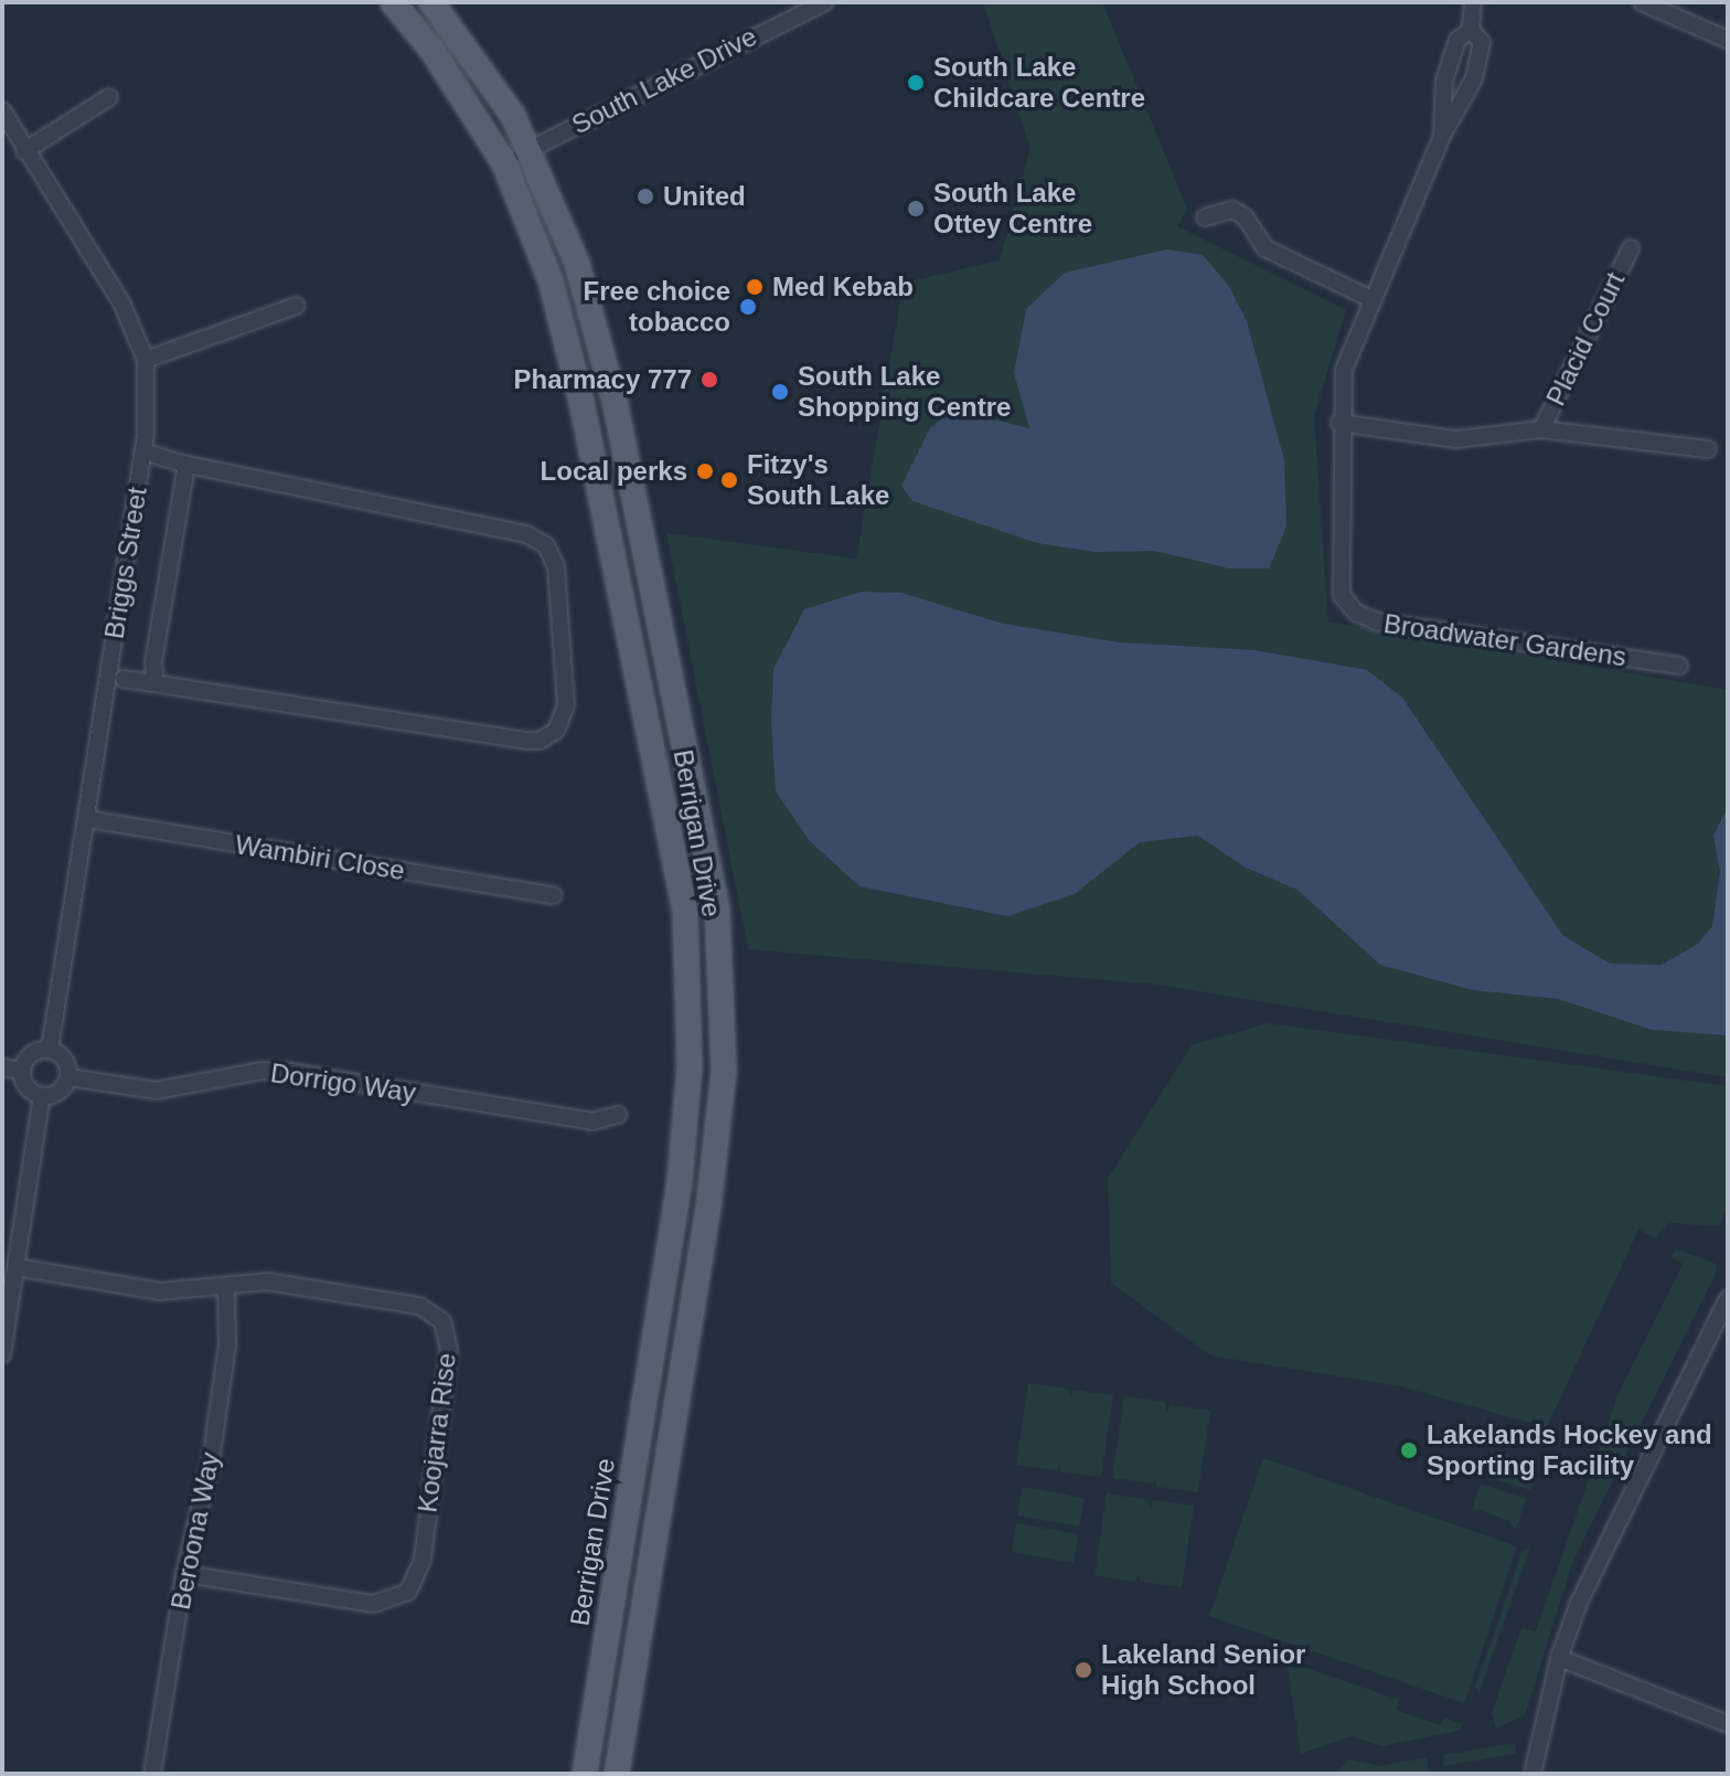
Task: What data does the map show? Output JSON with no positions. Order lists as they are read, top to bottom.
{
  "streets": {
    "main road": ["Berrigan Drive"],
    "street": [
      "South Lake Drive",
      "Placid Court",
      "Briggs Street",
      "Broadwater Gardens",
      "Wambiri Close",
      "Dorrigo Way",
      "Koojarra Rise",
      "Beroona Way"
    ]
  },
  "crossings": [
    ["South Lake Drive", "Berrigan Drive"],
    ["Briggs Street", "Wambiri Close"],
    ["Briggs Street", "Dorrigo Way"],
    ["Koojarra Rise", "Beroona Way"]
  ],
  "places": [
    "South Lake Childcare Centre",
    "United",
    "South Lake Ottey Centre",
    "Med Kebab",
    "Free choice tobacco",
    "Pharmacy 777",
    "South Lake Shopping Centre",
    "Local perks",
    "Fitzy's South Lake",
    "Lakelands Hockey and Sporting Facility",
    "Lakeland Senior High School"
  ]
}
